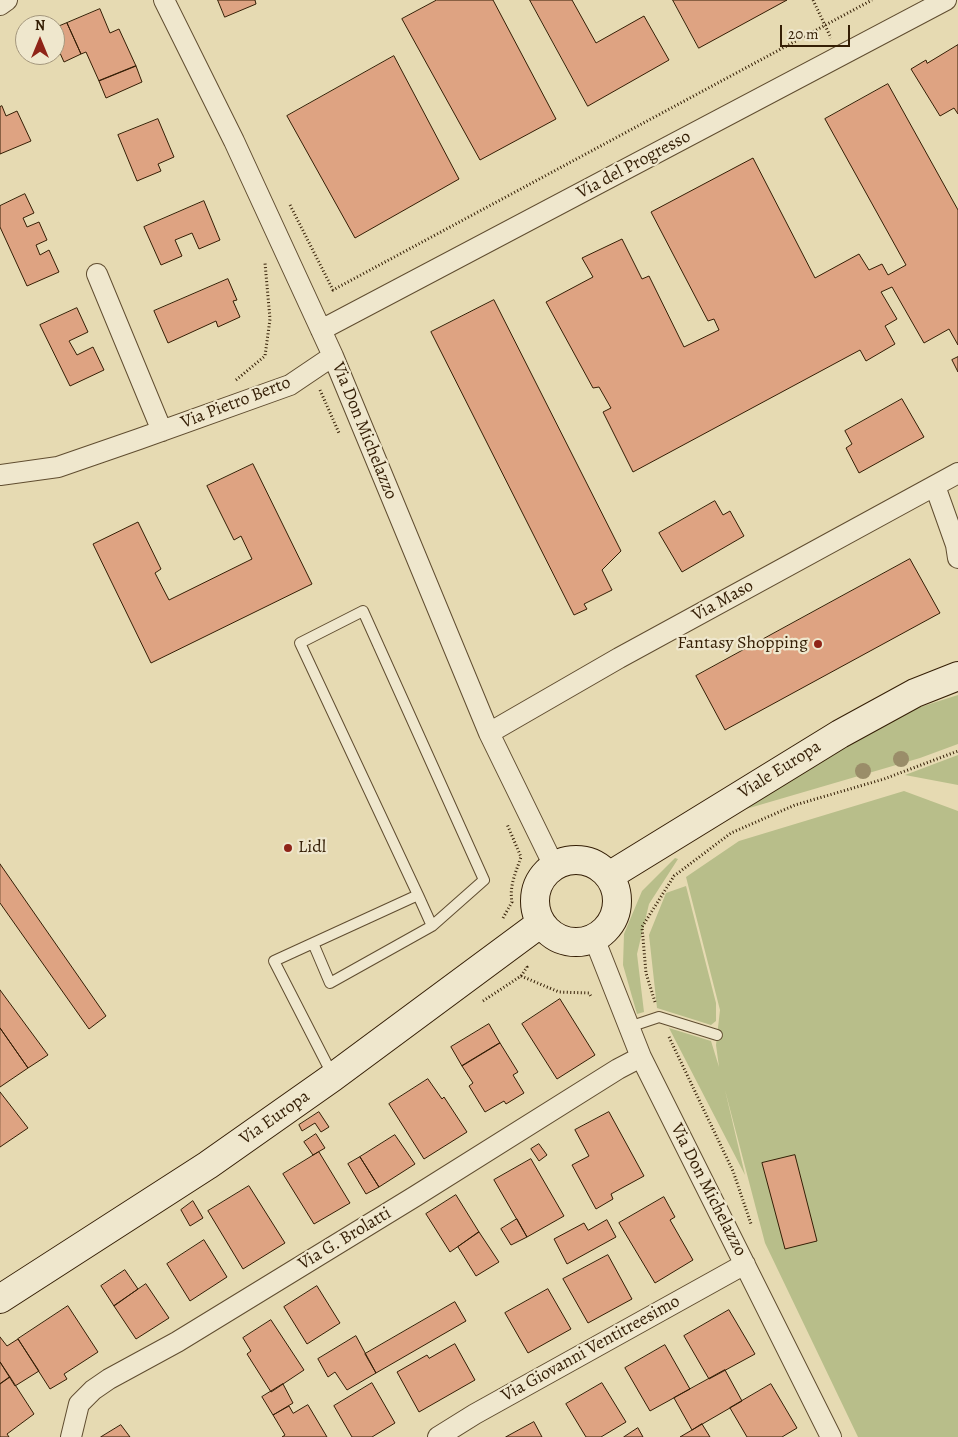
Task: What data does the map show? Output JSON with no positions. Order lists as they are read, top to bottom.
{
  "streets": {
    "main road": ["Viale Europa", "Via Europa"],
    "street": [
      "Via del Progresso",
      "Via Pietro Berto",
      "Via Don Michelazzo",
      "Via Maso",
      "Via G. Brolatti",
      "Via Giovanni Ventitreesimo"
    ]
  },
  "crossings": [
    ["Via del Progresso", "Via Don Michelazzo"],
    ["Via Pietro Berto", "Via Don Michelazzo"],
    ["Via Don Michelazzo", "Via Maso"],
    ["Via Don Michelazzo", "Viale Europa"],
    ["Via Don Michelazzo", "Via Europa"],
    ["Via Don Michelazzo", "Via G. Brolatti"],
    ["Via Don Michelazzo", "Via Giovanni Ventitreesimo"],
    ["Viale Europa", "Via Europa"]
  ],
  "places": ["Fantasy Shopping", "Lidl"],
  "scale_bar": "20 m",
  "north": "top"
}
